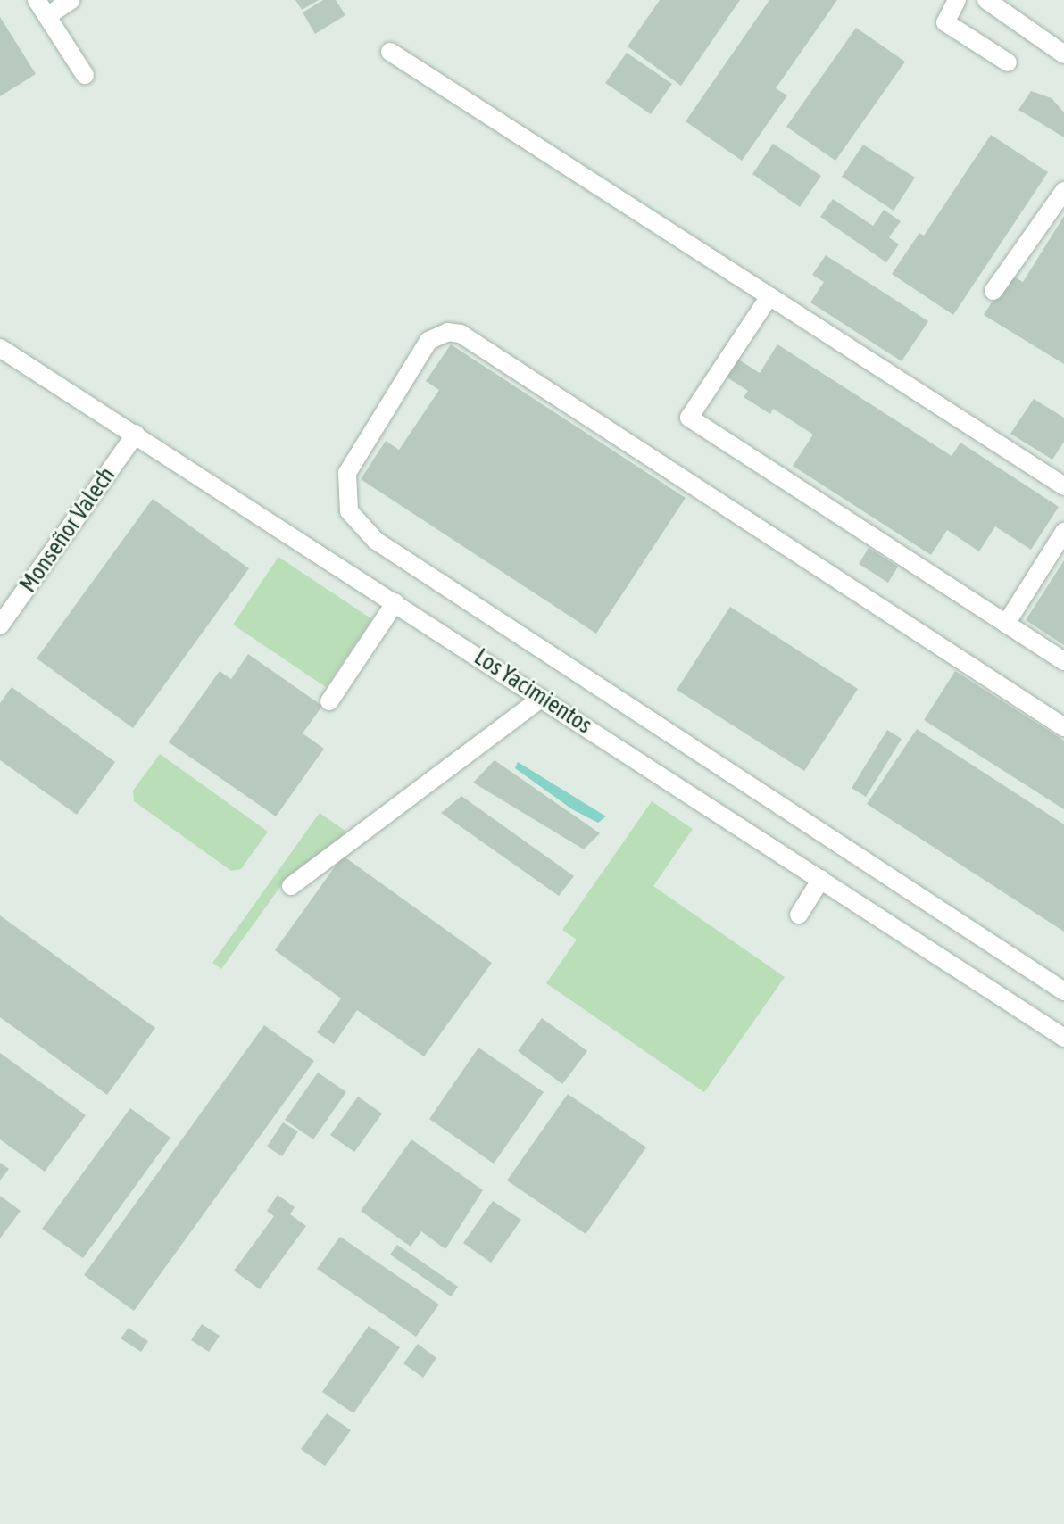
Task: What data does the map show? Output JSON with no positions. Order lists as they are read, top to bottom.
{
  "streets": {
    "street": ["Monseñor Valech", "Los Yacimientos"]
  },
  "crossings": [
    ["Monseñor Valech", "Los Yacimientos"]
  ]
}
